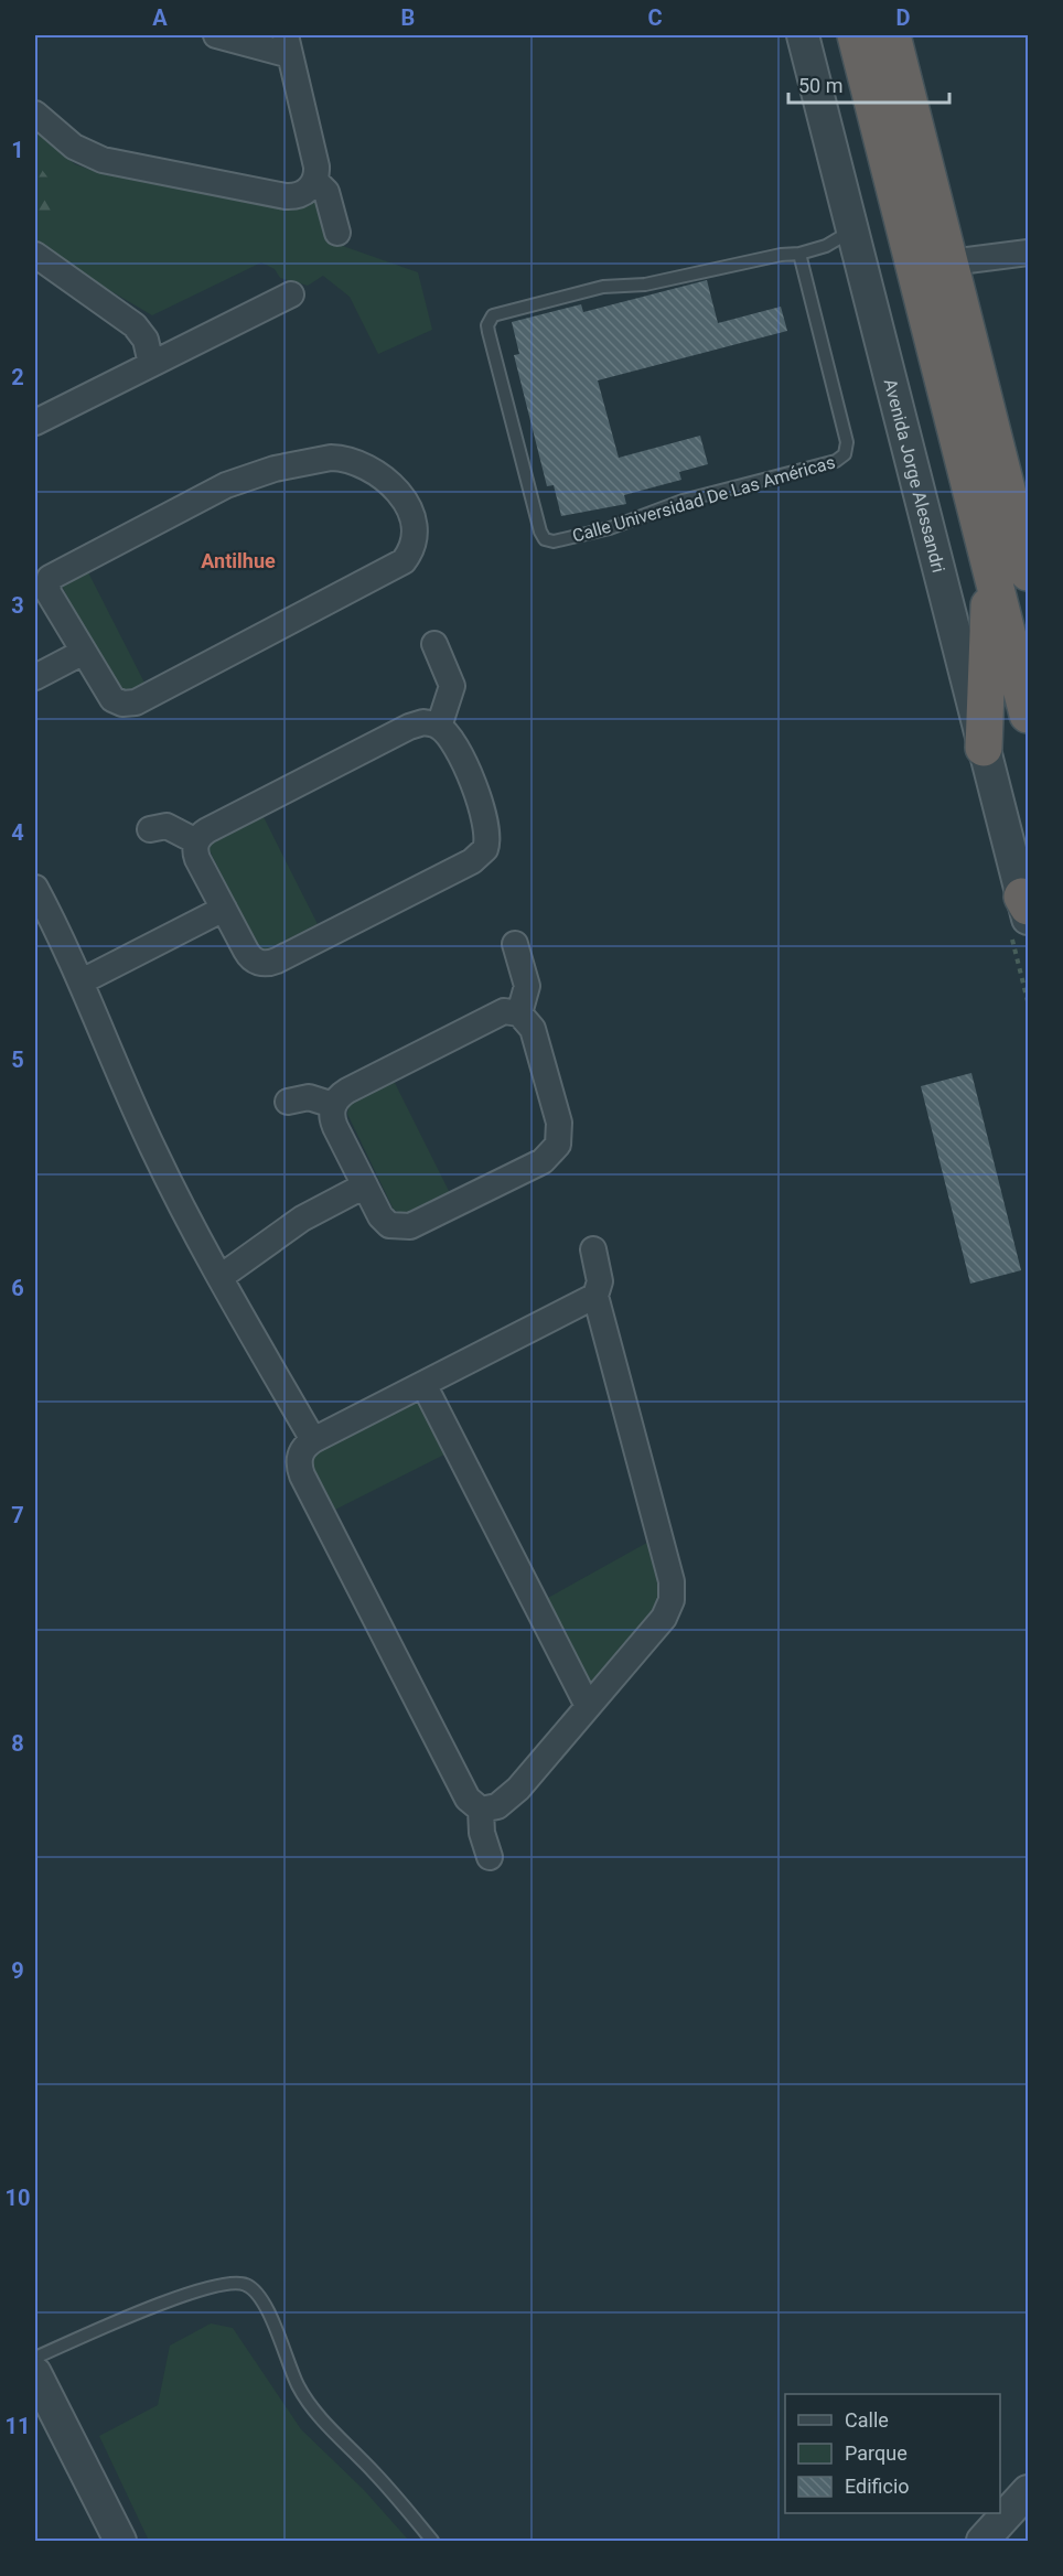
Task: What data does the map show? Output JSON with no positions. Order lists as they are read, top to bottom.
{
  "streets": {
    "street": ["Avenida Jorge Alessandri"],
    "lane": ["Calle Universidad De Las Américas"]
  },
  "crossings": [
    ["Avenida Jorge Alessandri", "Calle Universidad De Las Américas"]
  ],
  "districts": ["Antilhue"],
  "legend": ["Calle", "Parque", "Edificio"],
  "scale_bar": "50 m",
  "grid": {
    "columns": [
      "A",
      "B",
      "C",
      "D"
    ],
    "rows": [
      "1",
      "2",
      "3",
      "4",
      "5",
      "6",
      "7",
      "8",
      "9",
      "10",
      "11"
    ]
  }
}
